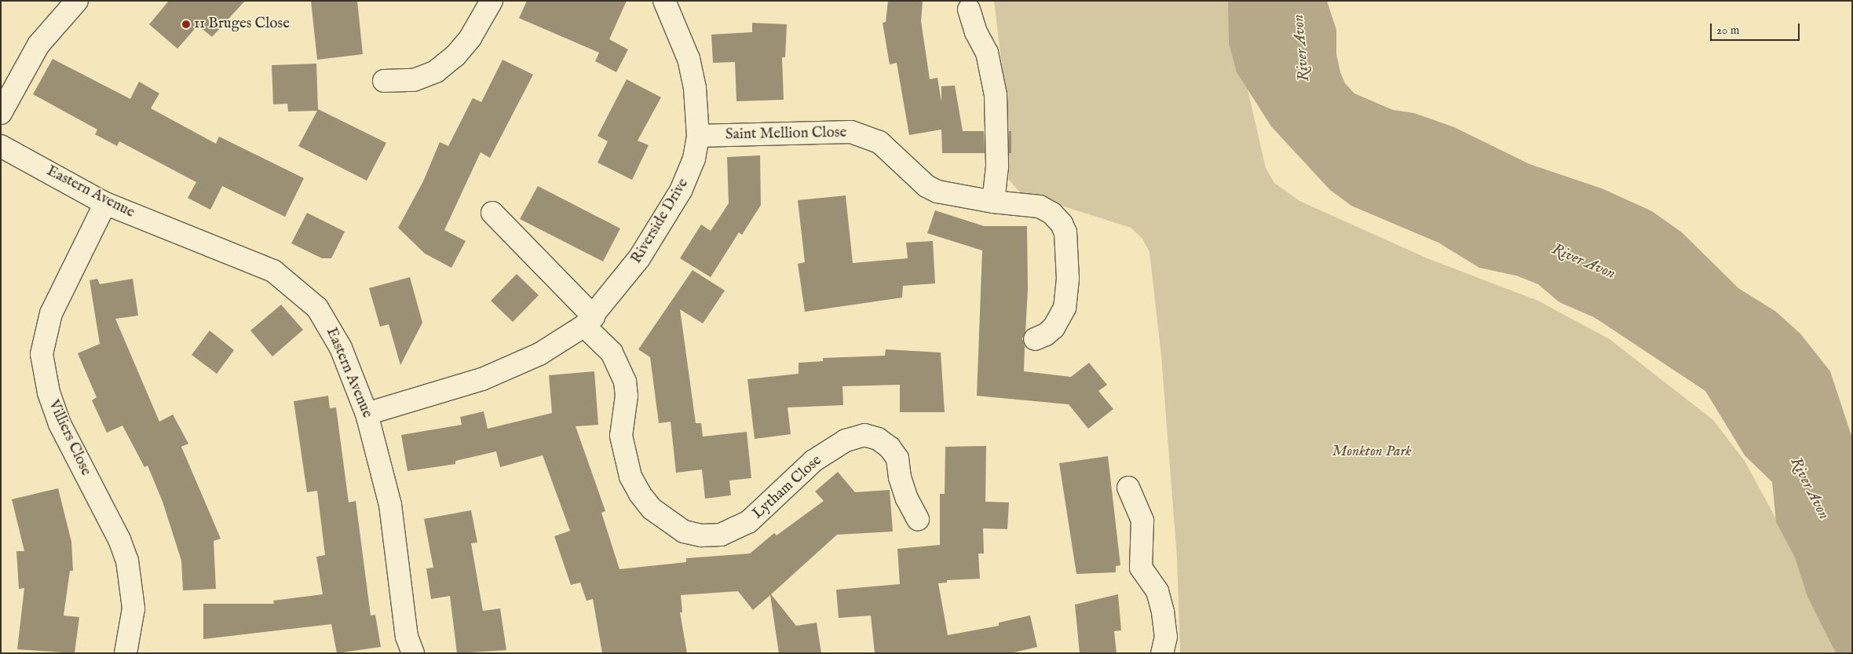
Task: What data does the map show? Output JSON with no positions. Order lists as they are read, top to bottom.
{
  "streets": {
    "street": [
      "Saint Mellion Close",
      "Eastern Avenue",
      "Riverside Drive",
      "Villiers Close",
      "Lytham Close"
    ]
  },
  "crossings": [
    ["Saint Mellion Close", "Riverside Drive"],
    ["Eastern Avenue", "Riverside Drive"],
    ["Eastern Avenue", "Villiers Close"],
    ["Riverside Drive", "Lytham Close"]
  ],
  "water": ["River Avon"],
  "parks": ["Monkton Park"],
  "places": ["11 Bruges Close"],
  "scale_bar": "20 m"
}
